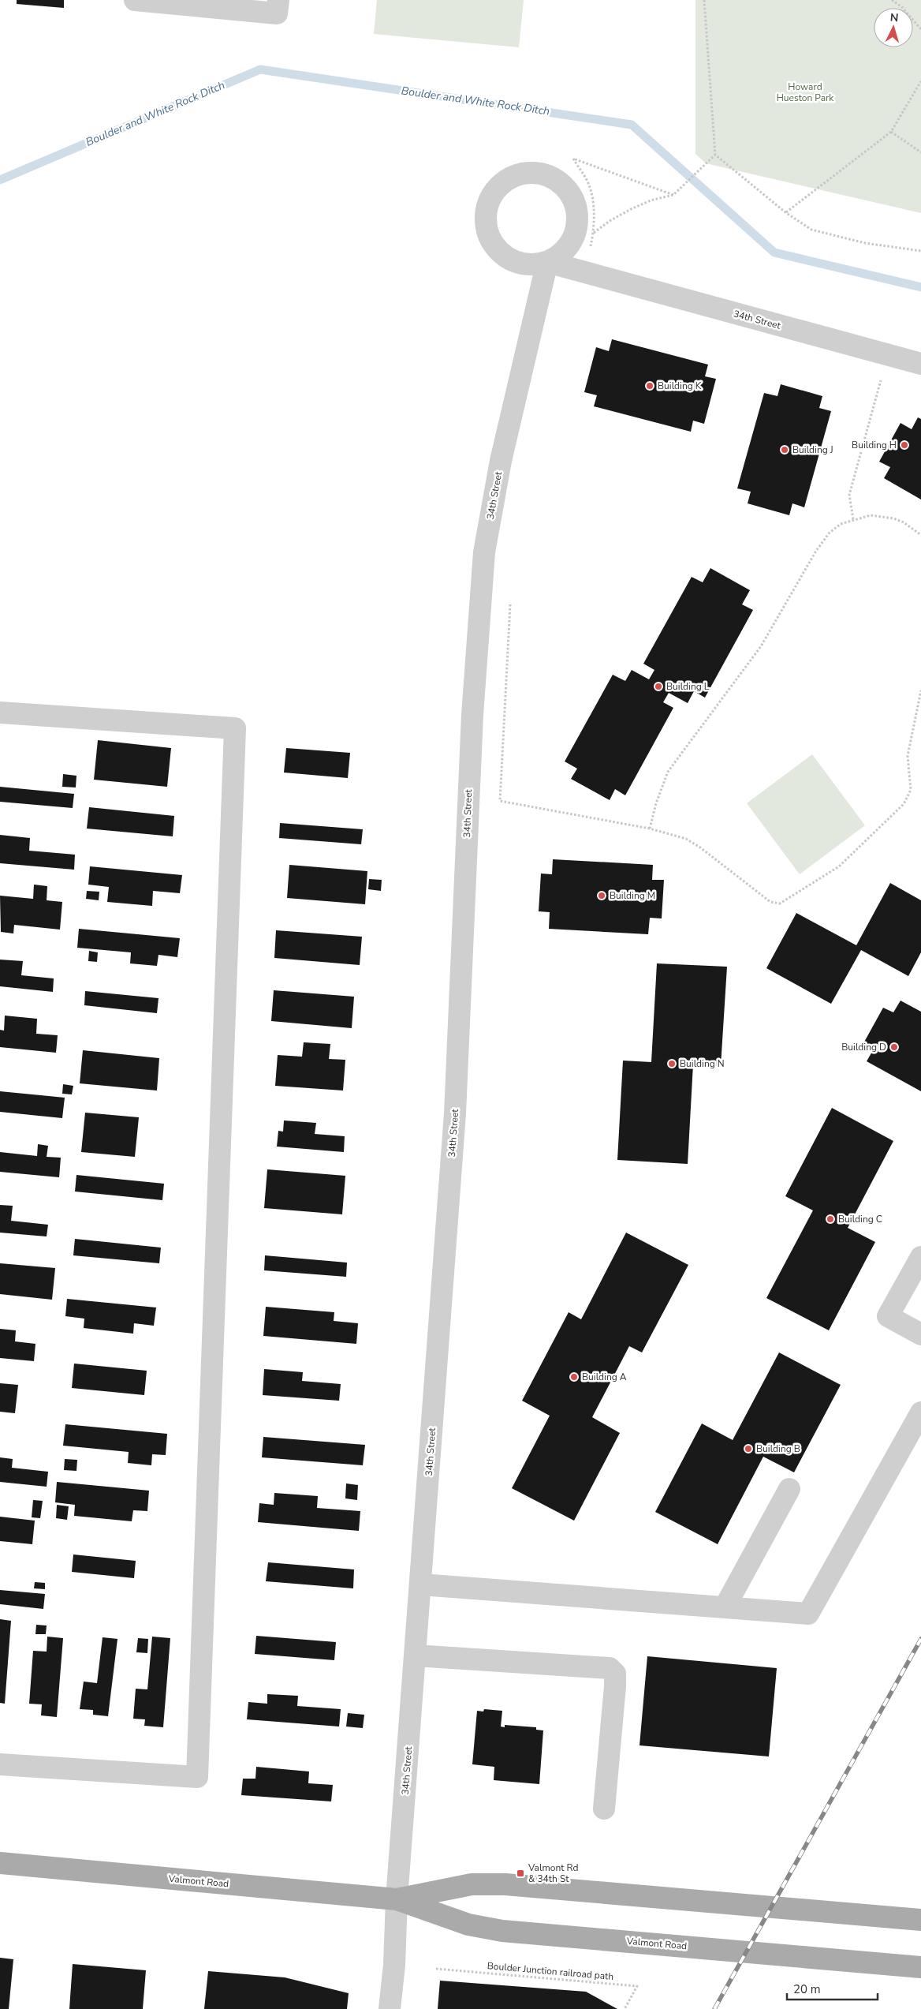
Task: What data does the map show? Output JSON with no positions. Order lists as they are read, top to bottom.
{
  "streets": {
    "main road": ["Valmont Road"],
    "street": ["34th Street"],
    "path": ["Boulder Junction railroad path"]
  },
  "crossings": [
    ["34th Street", "Valmont Road"]
  ],
  "water": ["Boulder and White Rock Ditch"],
  "parks": ["Howard Hueston Park"],
  "places": {
    "other": [
      "Building K",
      "Building H",
      "Building J",
      "Building L",
      "Building M",
      "Building D",
      "Building N",
      "Building C",
      "Building A",
      "Building B"
    ],
    "transit": ["Valmont Rd & 34th St"]
  },
  "scale_bar": "20 m",
  "north": "top"
}
